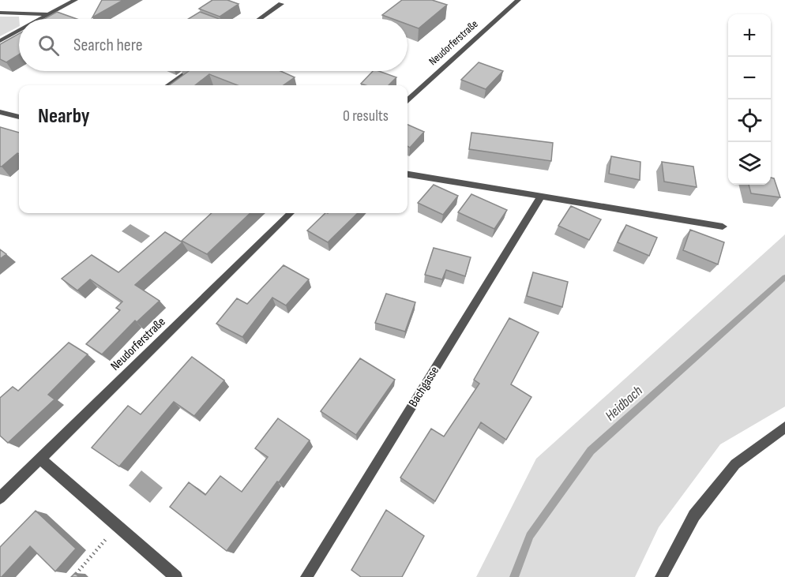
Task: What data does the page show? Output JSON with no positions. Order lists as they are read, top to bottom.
{
  "streets": {
    "street": ["Neudorferstraße", "Bachgasse"]
  },
  "water": ["Heidbach"],
  "page": {
    "map_buttons": ["+", "−"],
    "search": "Search here",
    "heading": ["Nearby", "0 results"]
  }
}
